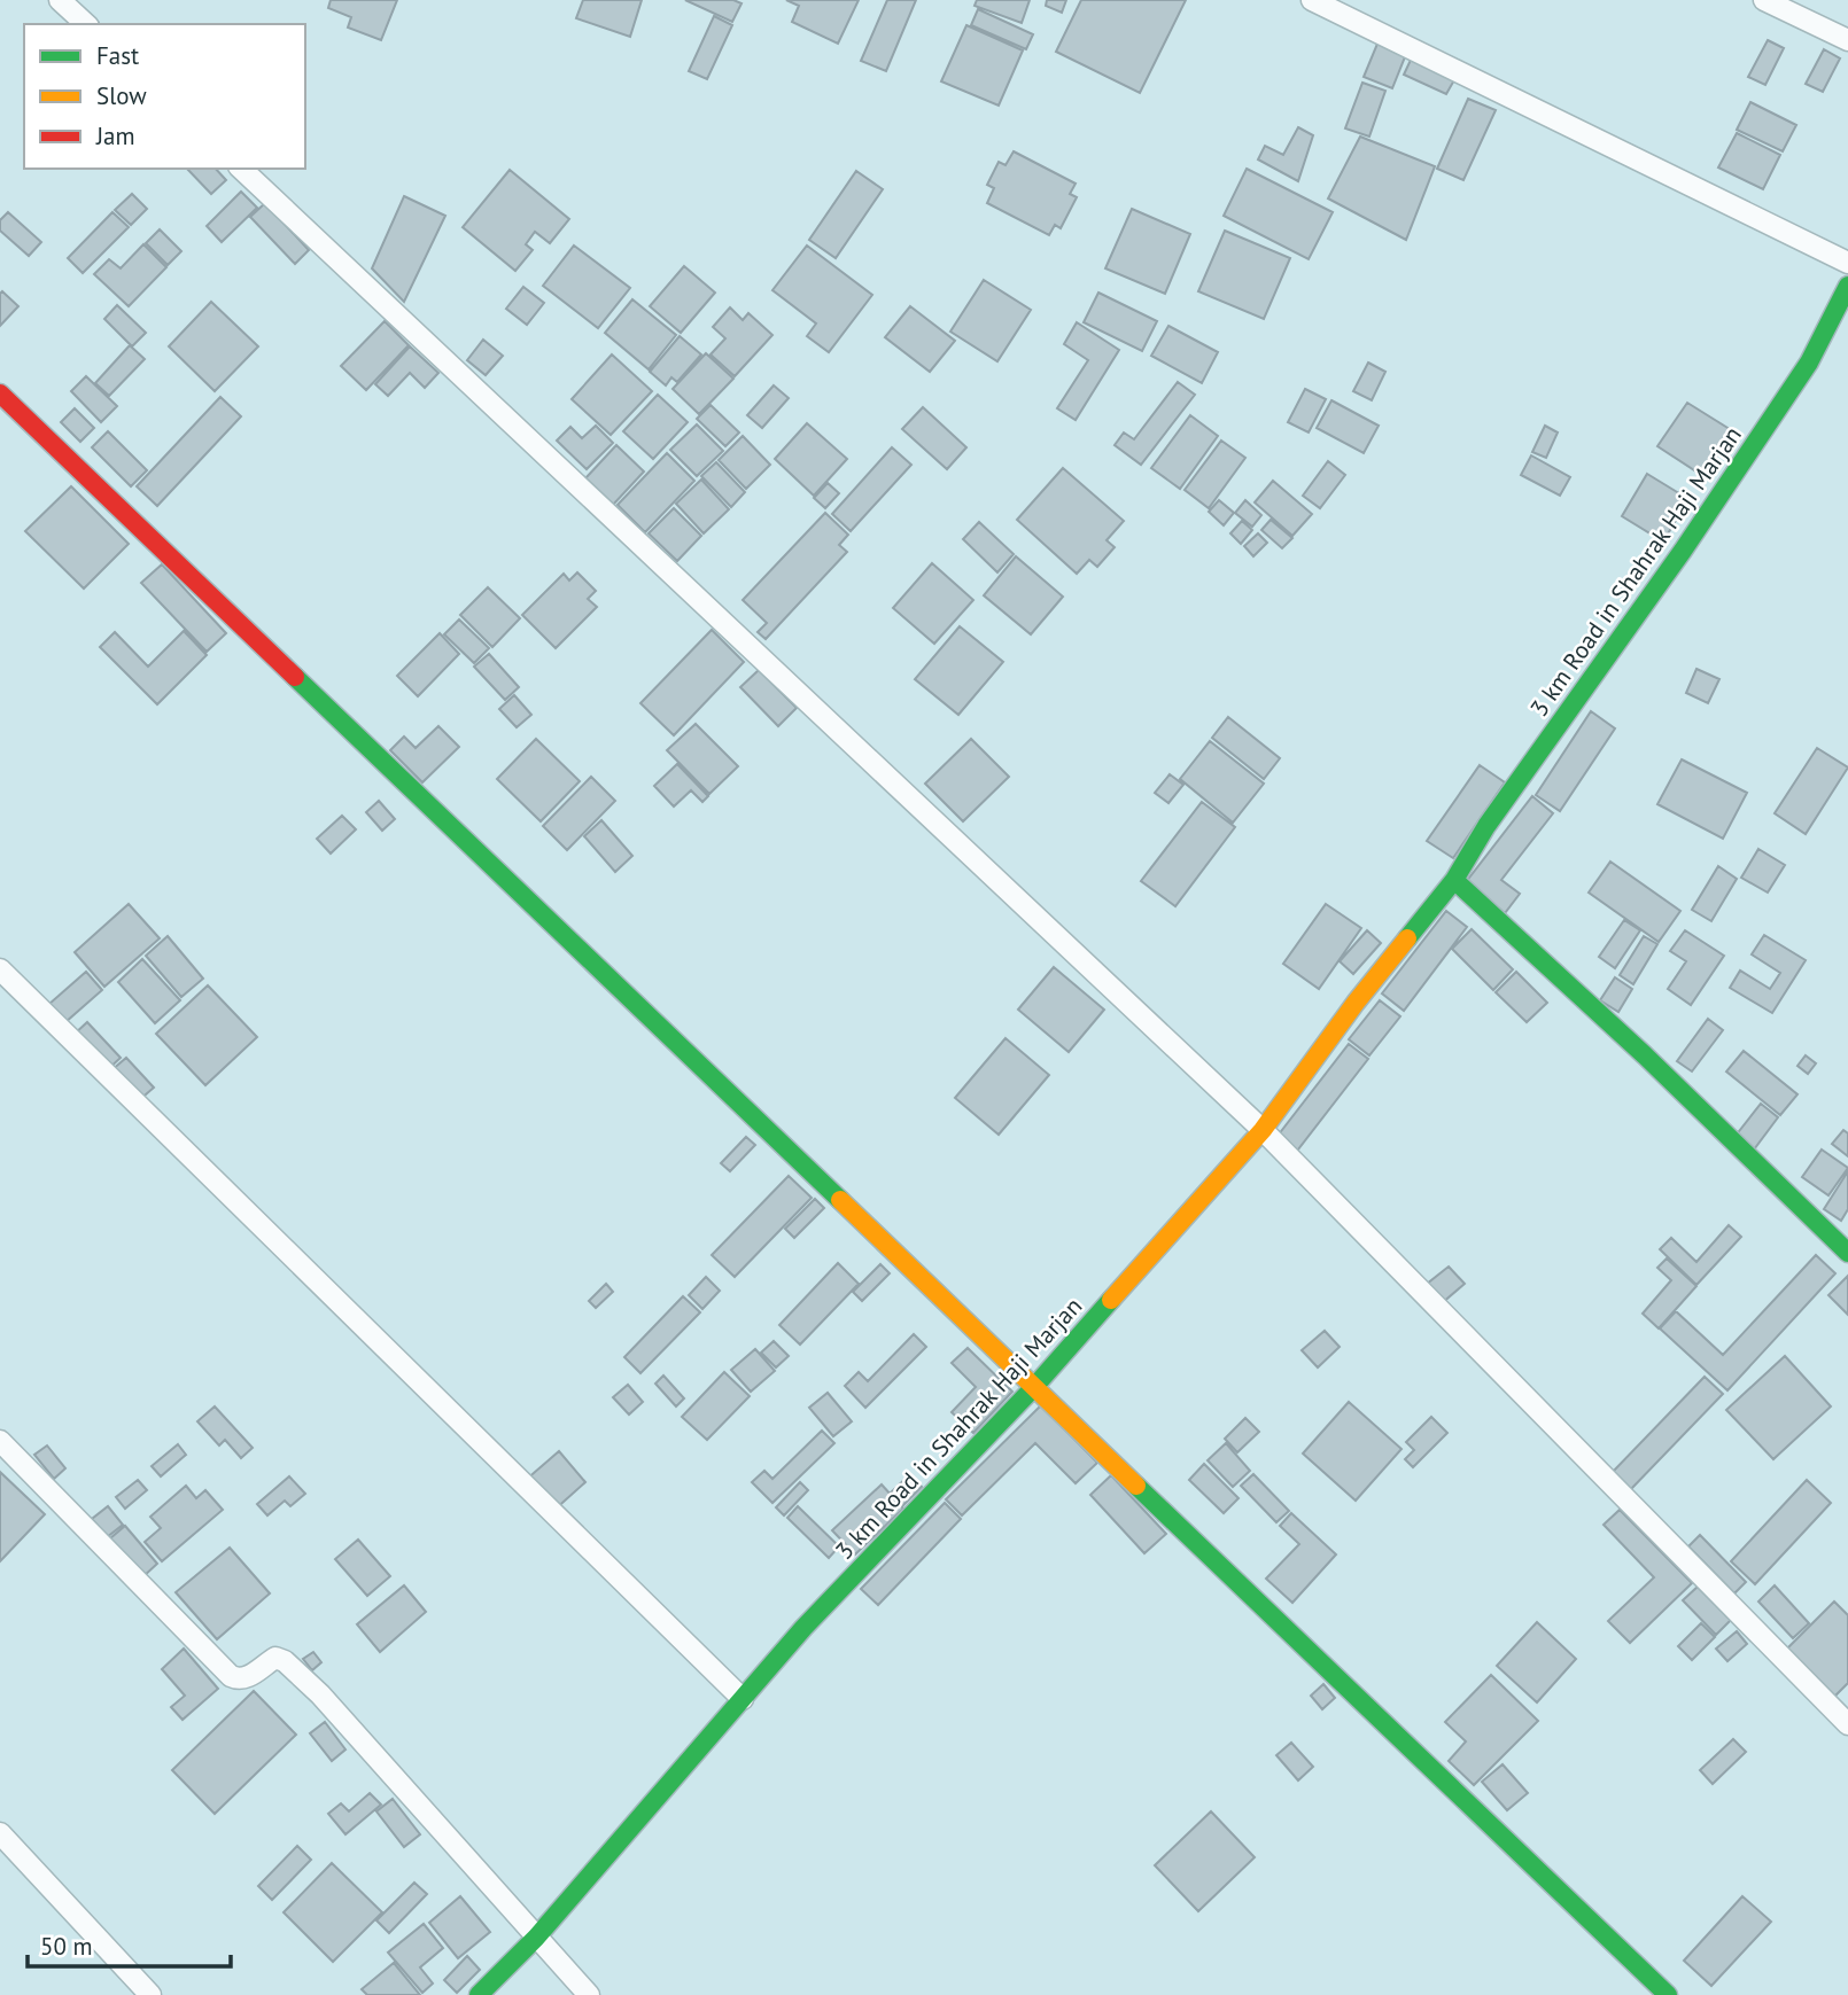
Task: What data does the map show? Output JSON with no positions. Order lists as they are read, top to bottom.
{
  "streets": {
    "street": ["3 km Road in Shahrak Haji Marjan"]
  },
  "legend": ["Fast", "Slow", "Jam"],
  "scale_bar": "50 m"
}
